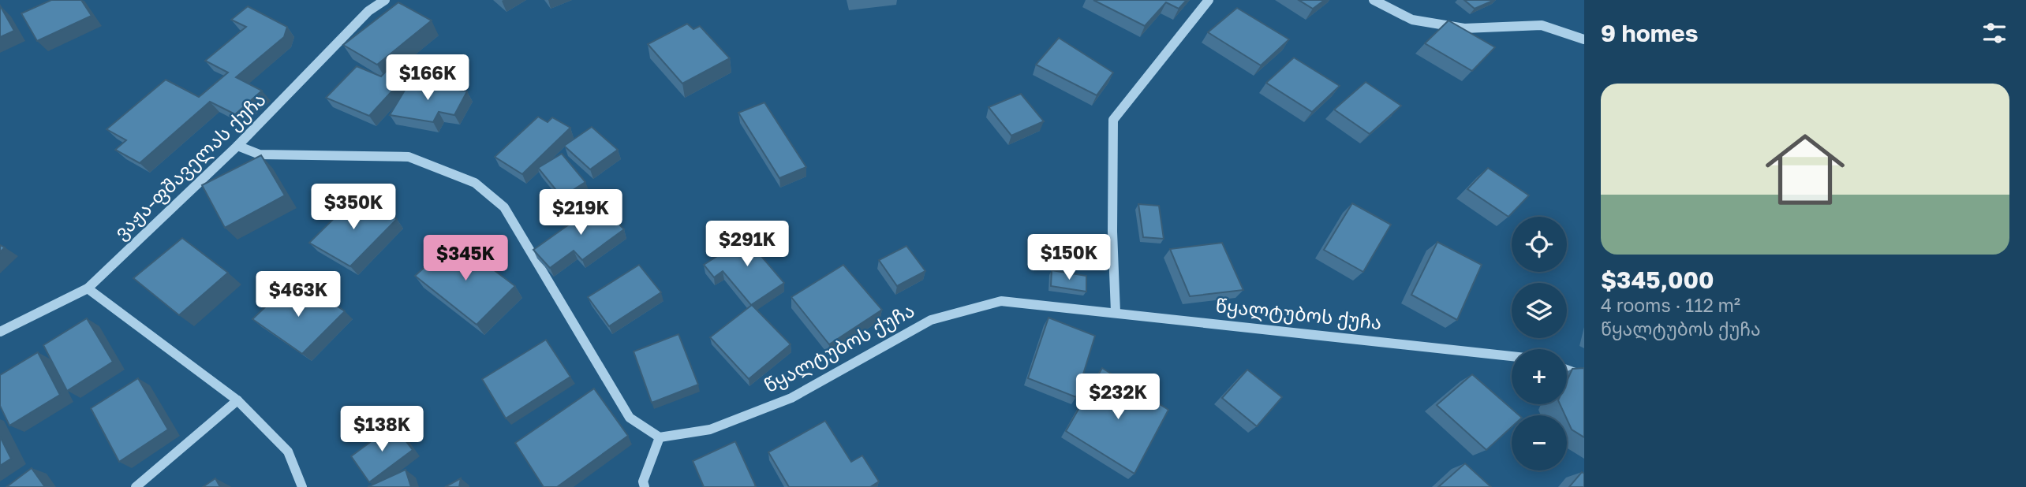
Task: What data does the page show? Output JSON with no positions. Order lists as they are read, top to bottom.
{
  "streets": {
    "street": ["ვაჟა-ფშაველას ქუჩა", "წყალტუბოს ქუჩა"]
  },
  "page": {
    "heading": "9 homes",
    "price": [
      "$166K",
      "$350K",
      "$219K",
      "$291K",
      "$150K",
      "$345K",
      "$463K",
      "$232K",
      "$138K"
    ],
    "list": [
      {
        "name": "$345,000",
        "note": "4 rooms · 112 m² · წყალტუბოს ქუჩა"
      }
    ],
    "map_buttons": ["+", "−"]
  }
}
